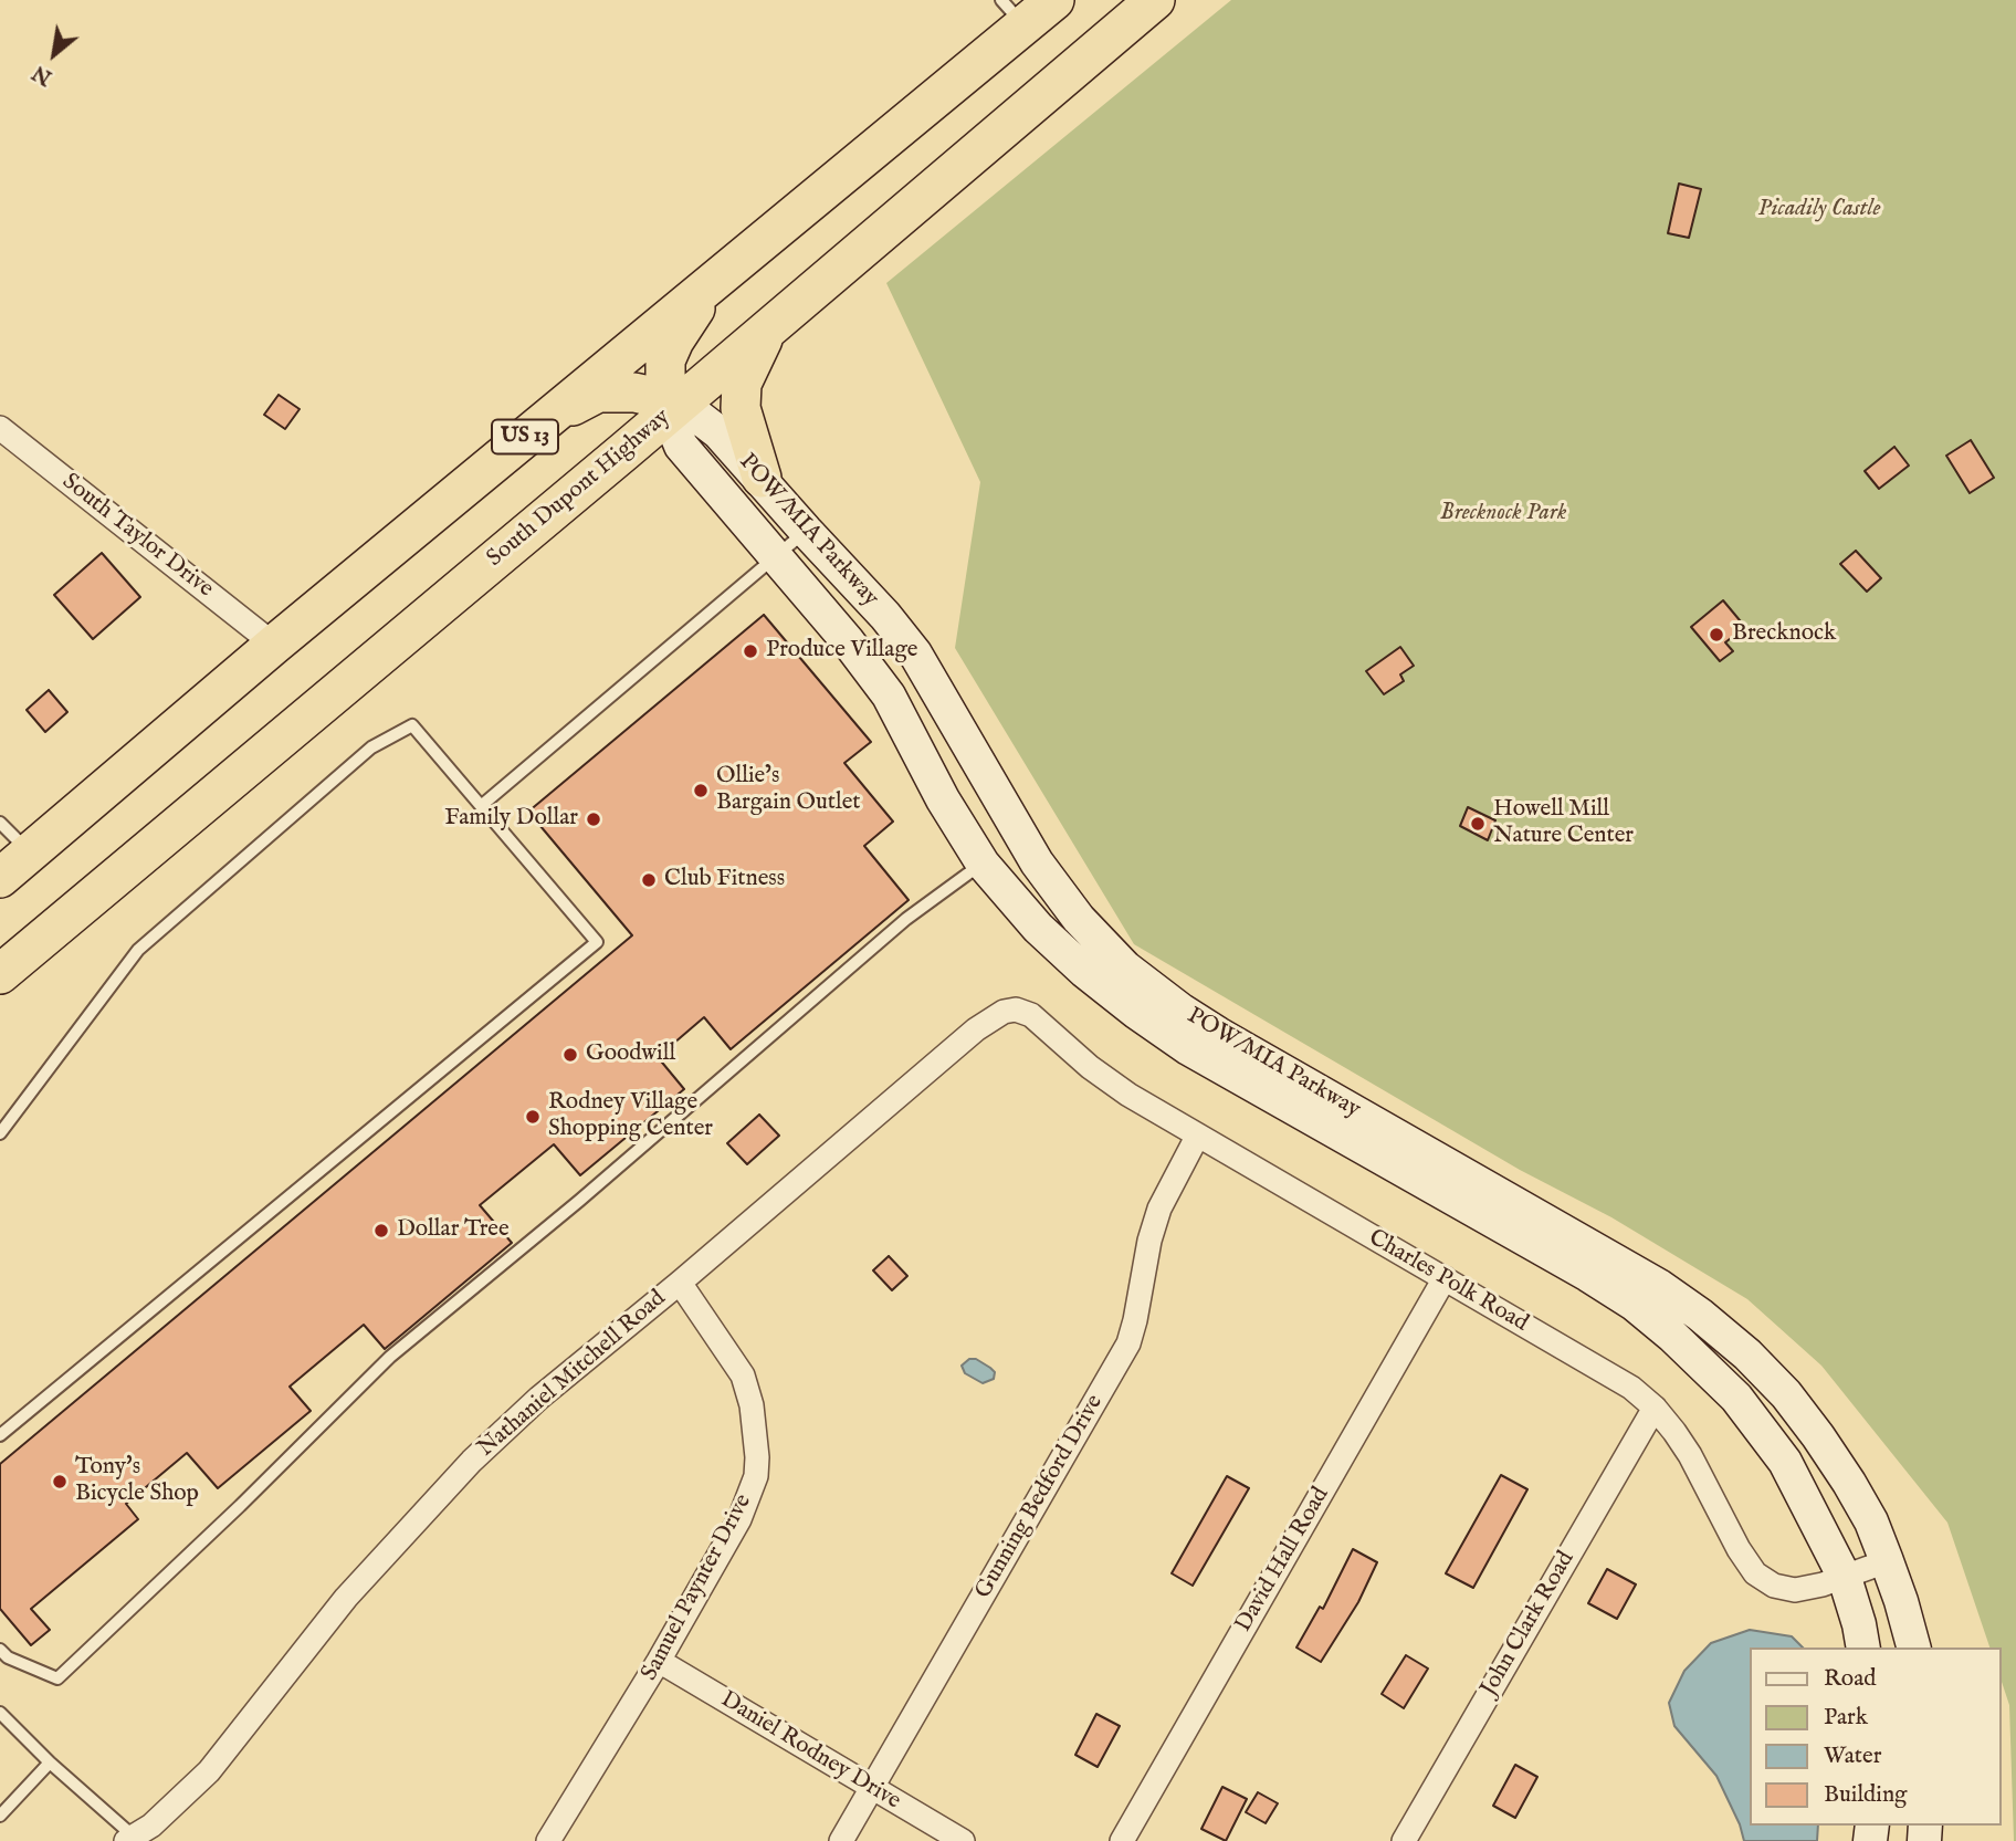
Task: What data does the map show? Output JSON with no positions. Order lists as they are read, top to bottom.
{
  "streets": {
    "highway": ["US 13", "South Dupont Highway"],
    "main road": ["POW/MIA Parkway"],
    "street": [
      "South Taylor Drive",
      "Charles Polk Road",
      "Nathaniel Mitchell Road",
      "Gunning Bedford Drive",
      "David Hall Road",
      "Samuel Paynter Drive",
      "John Clark Road",
      "Daniel Rodney Drive"
    ]
  },
  "crossings": [
    ["US 13", "South Taylor Drive"],
    ["South Dupont Highway", "POW/MIA Parkway"],
    ["POW/MIA Parkway", "Charles Polk Road"],
    ["Charles Polk Road", "Nathaniel Mitchell Road"],
    ["Charles Polk Road", "Gunning Bedford Drive"],
    ["Charles Polk Road", "David Hall Road"],
    ["Charles Polk Road", "John Clark Road"],
    ["Nathaniel Mitchell Road", "Samuel Paynter Drive"],
    ["Gunning Bedford Drive", "Daniel Rodney Drive"],
    ["Samuel Paynter Drive", "Daniel Rodney Drive"]
  ],
  "parks": ["Picadily Castle", "Brecknock Park"],
  "places": [
    "Brecknock",
    "Produce Village",
    "Ollie’s Bargain Outlet",
    "Family Dollar",
    "Howell Mill Nature Center",
    "Club Fitness",
    "Goodwill",
    "Rodney Village Shopping Center",
    "Dollar Tree",
    "Tony's Bicycle Shop"
  ],
  "legend": [
    "Road",
    "Park",
    "Water",
    "Building"
  ],
  "north": "bottom left"
}
